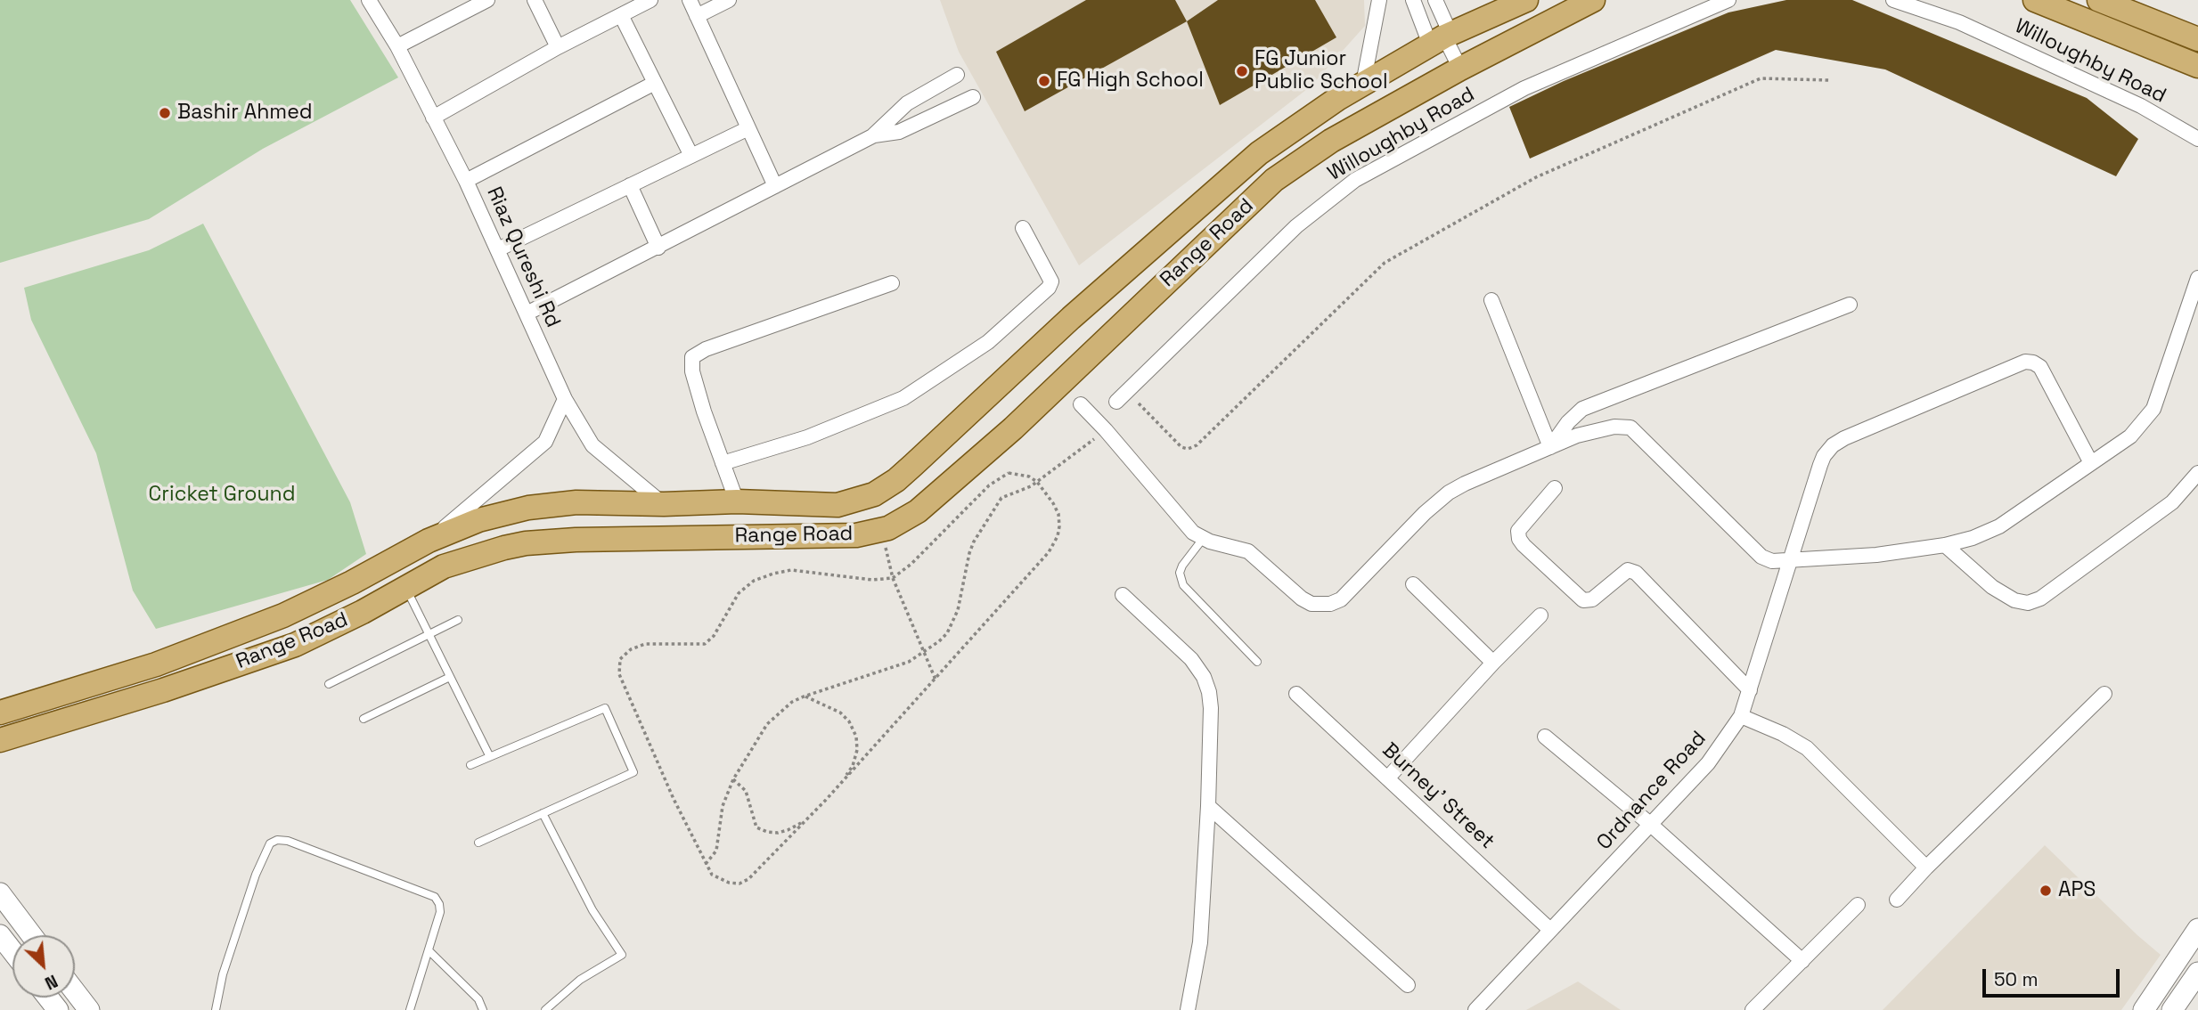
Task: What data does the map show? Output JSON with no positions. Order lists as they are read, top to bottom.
{
  "streets": {
    "main road": ["Range Road"],
    "street": [
      "Willoughby Road",
      "Riaz Qureshi Rd",
      "Ordnance Road",
      "Burney' Street"
    ]
  },
  "crossings": [
    ["Ordnance Road", "Burney' Street"]
  ],
  "parks": ["Cricket Ground"],
  "places": [
    "FG Junior Public School",
    "FG High School",
    "Bashir Ahmed",
    "APS"
  ],
  "scale_bar": "50 m",
  "north": "bottom right"
}
